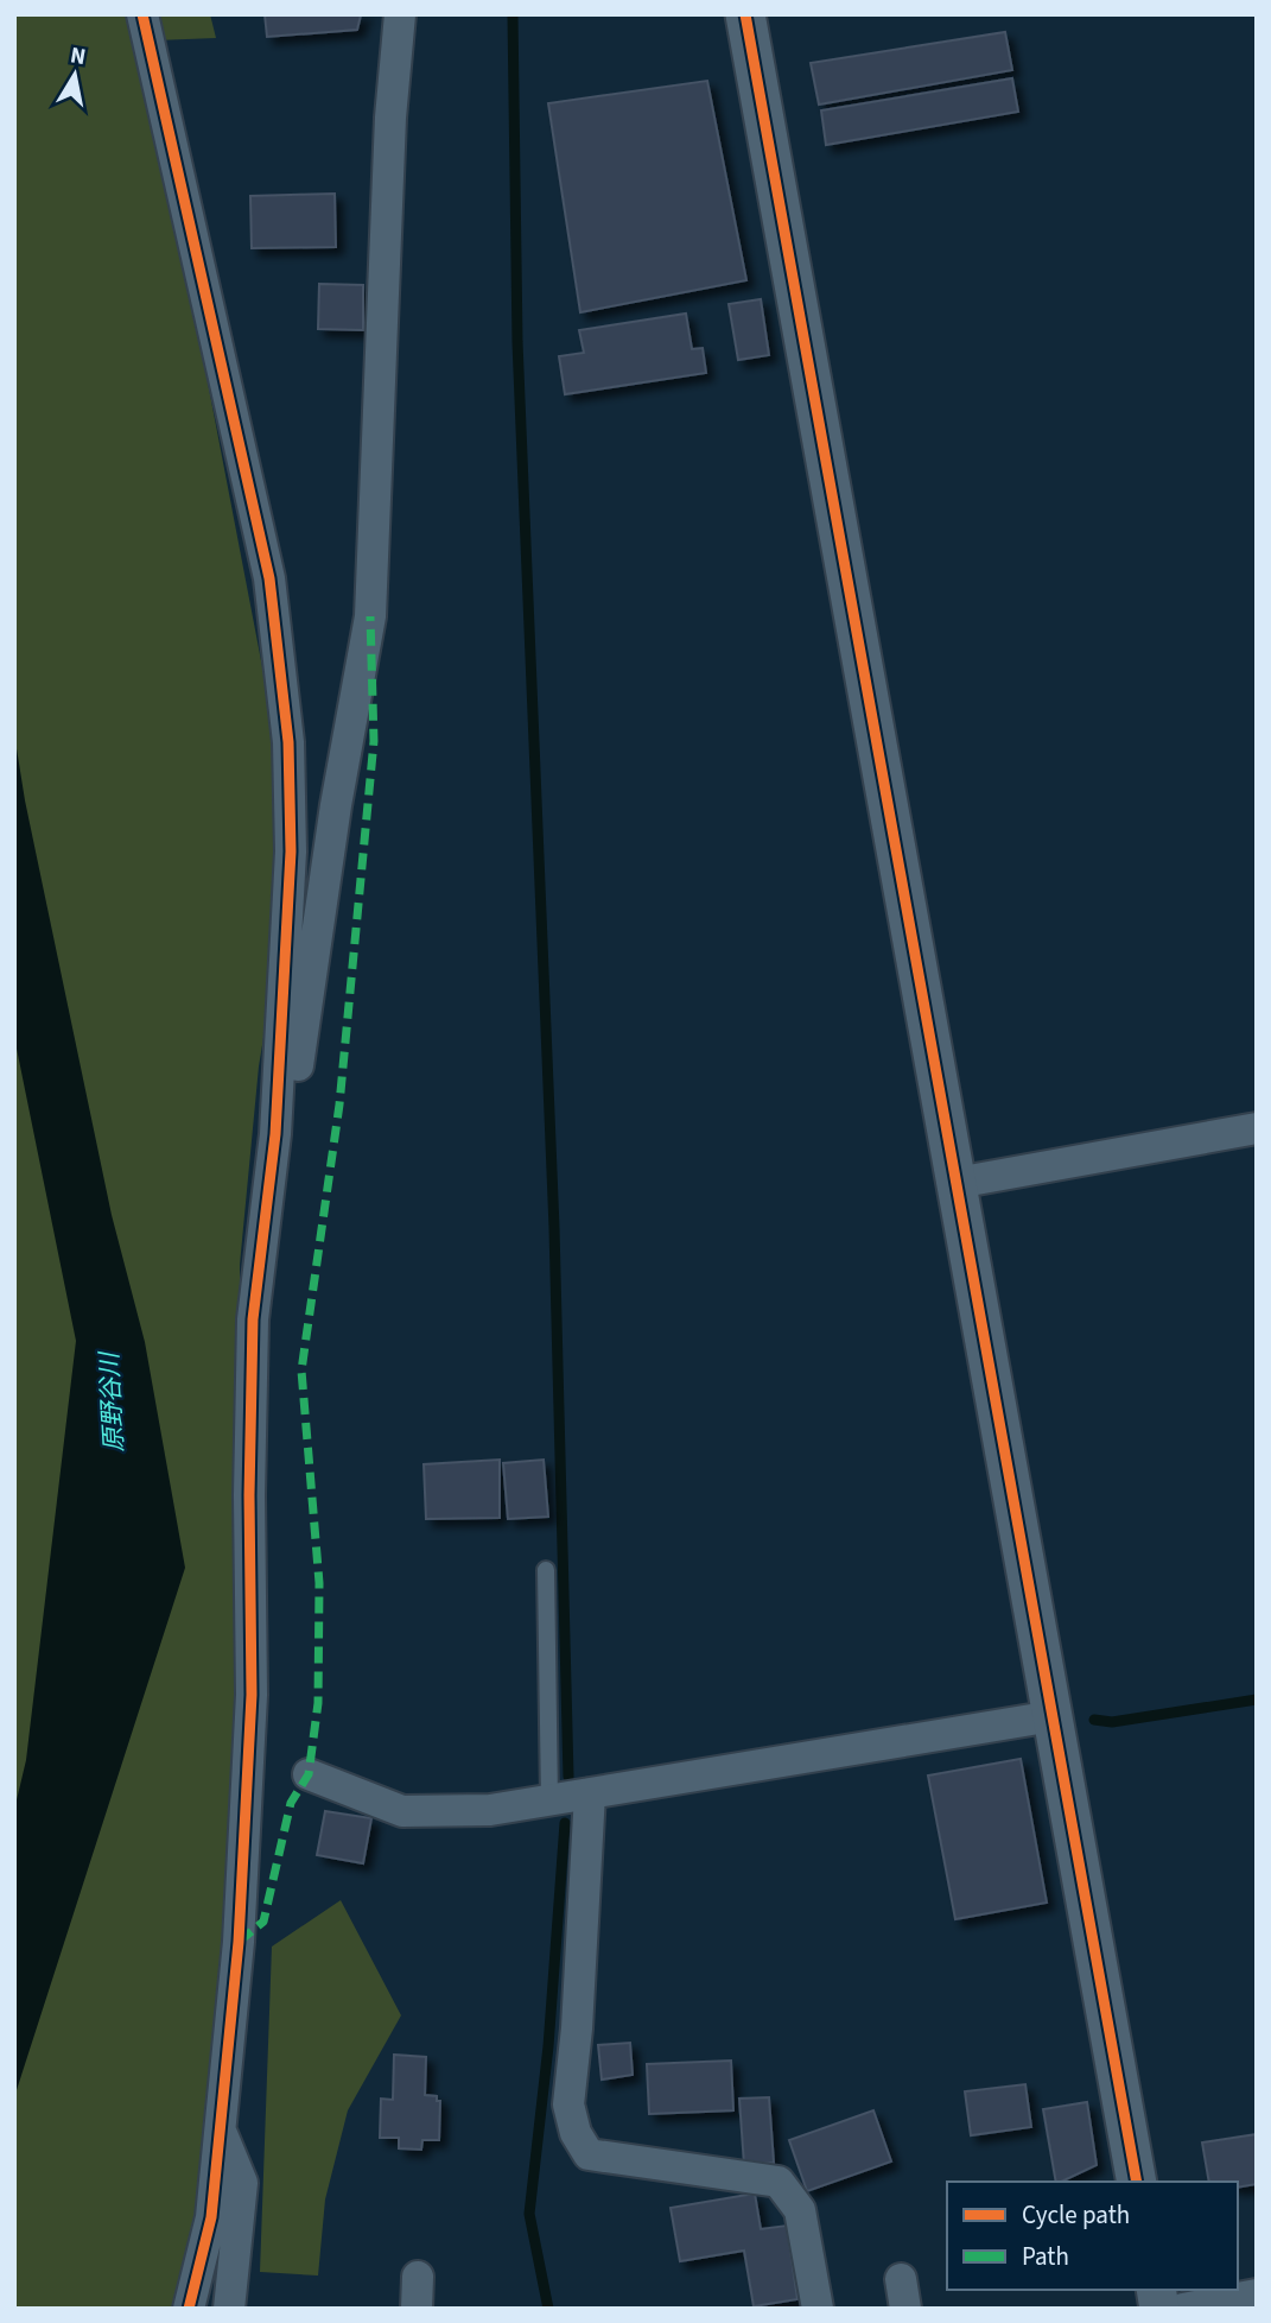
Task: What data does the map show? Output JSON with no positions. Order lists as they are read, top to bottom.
{
  "water": ["原野谷川"],
  "legend": ["Cycle path", "Path"],
  "north": "top"
}
